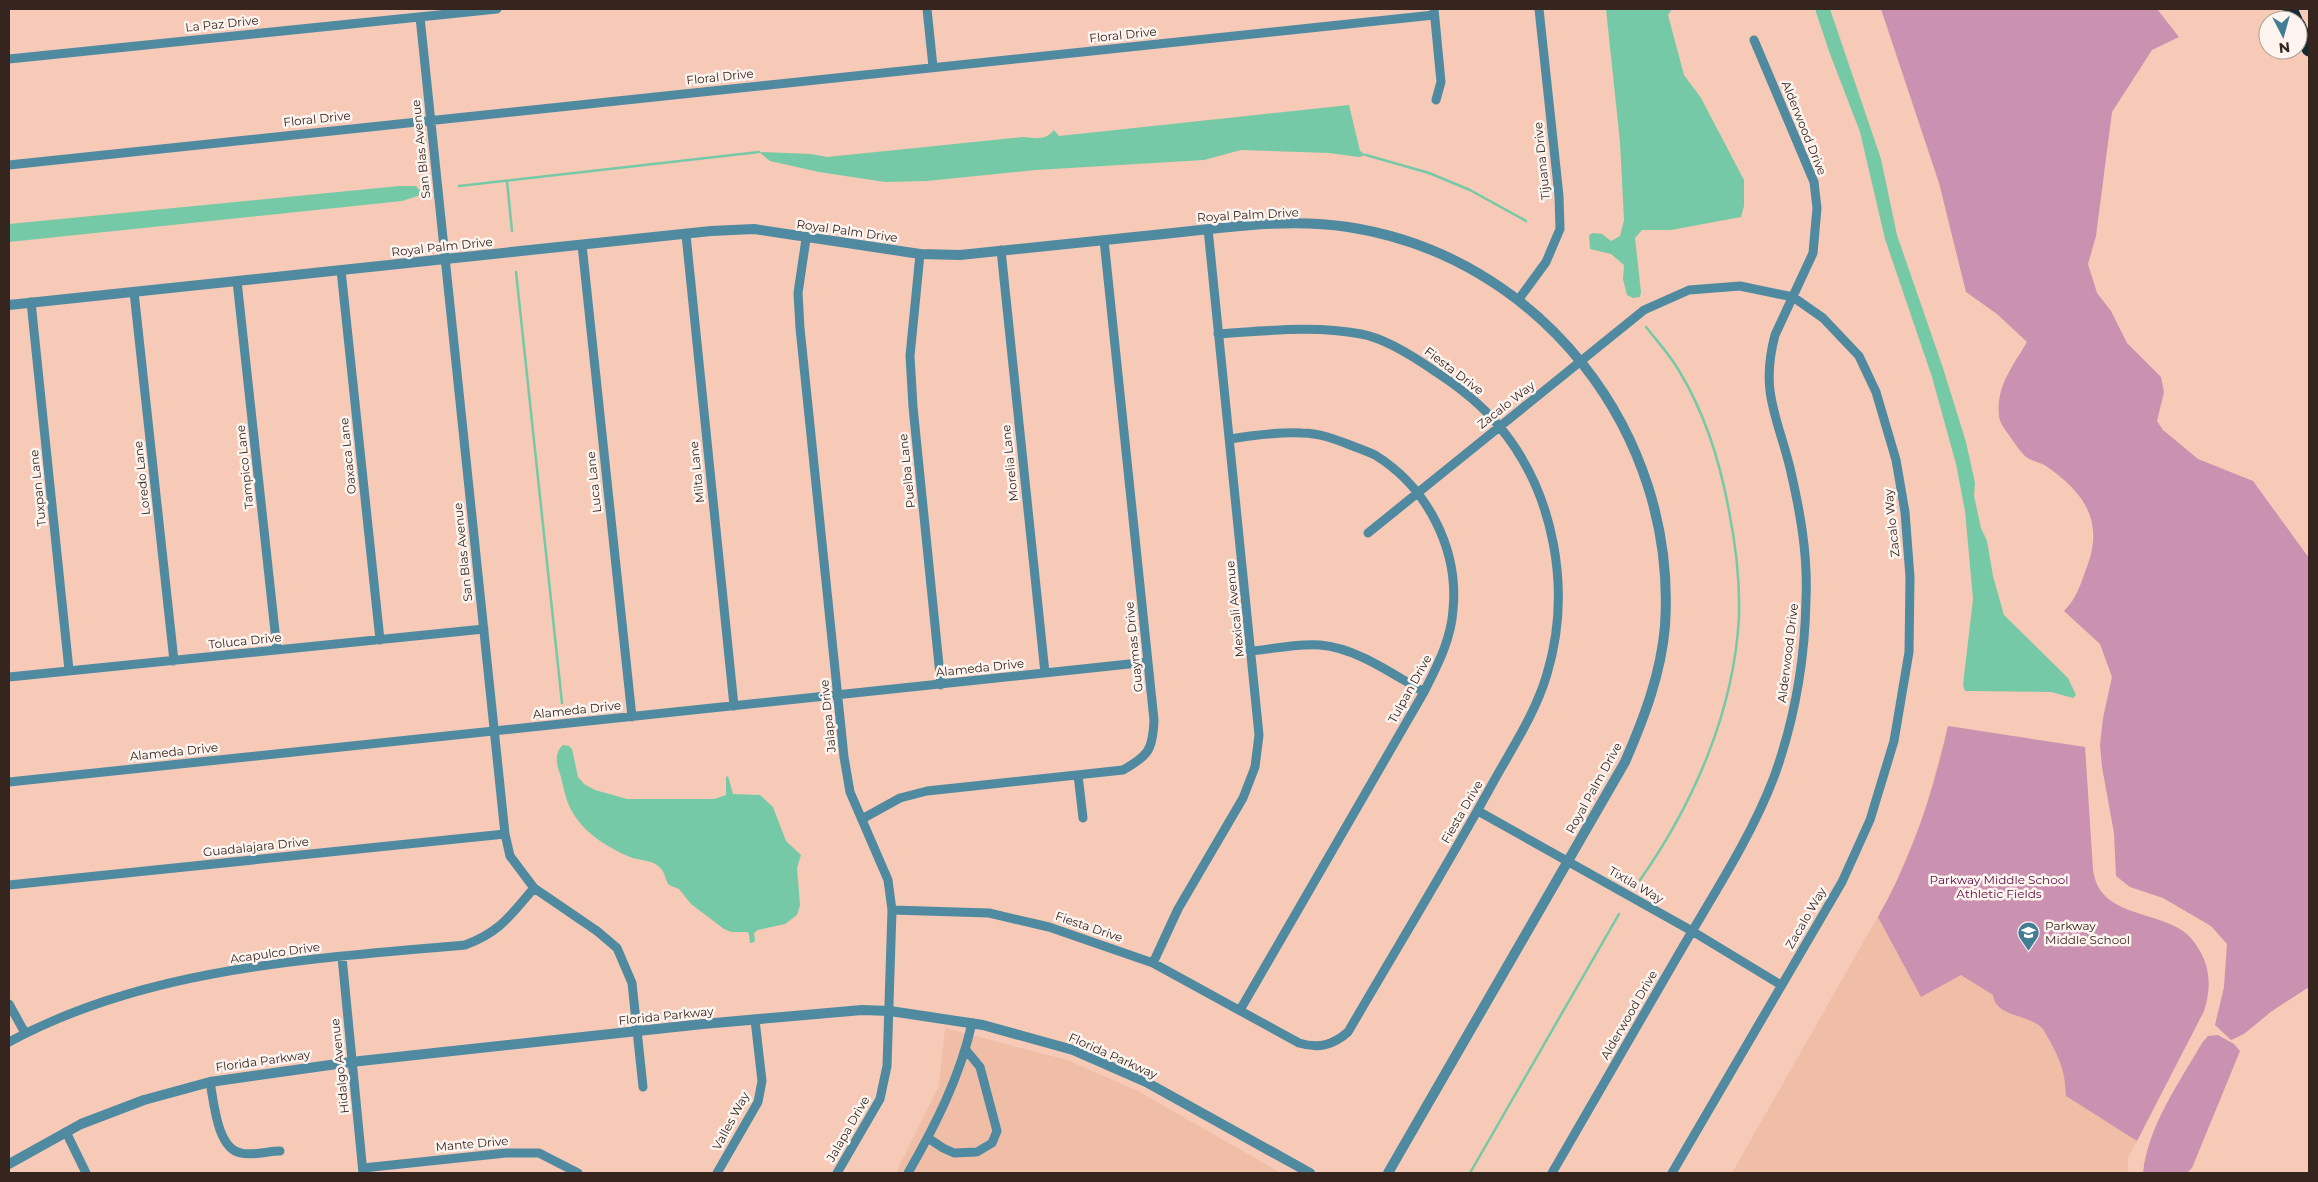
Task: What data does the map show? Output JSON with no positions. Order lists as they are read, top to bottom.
{
  "streets": {
    "street": [
      "La Paz Drive",
      "Floral Drive",
      "Alderwood Drive",
      "San Blas Avenue",
      "Tijuana Drive",
      "Royal Palm Drive",
      "Fiesta Drive",
      "Zacalo Way",
      "Oaxaca Lane",
      "Morelia Lane",
      "Tampico Lane",
      "Puelba Lane",
      "Milta Lane",
      "Loredo Lane",
      "Luca Lane",
      "Tuxpan Lane",
      "Mexicali Avenue",
      "Toluca Drive",
      "Guaymas Drive",
      "Alameda Drive",
      "Tulpan Drive",
      "Jalapa Drive",
      "Guadalajara Drive",
      "Tixtla Way",
      "Acapulco Drive",
      "Florida Parkway",
      "Hidalgo Avenue",
      "Valles Way",
      "Mante Drive"
    ]
  },
  "crossings": [
    ["La Paz Drive", "San Blas Avenue"],
    ["Floral Drive", "San Blas Avenue"],
    ["Alderwood Drive", "Zacalo Way"],
    ["Alderwood Drive", "Tixtla Way"],
    ["San Blas Avenue", "Royal Palm Drive"],
    ["San Blas Avenue", "Toluca Drive"],
    ["San Blas Avenue", "Alameda Drive"],
    ["San Blas Avenue", "Guadalajara Drive"],
    ["San Blas Avenue", "Acapulco Drive"],
    ["San Blas Avenue", "Florida Parkway"],
    ["Tijuana Drive", "Royal Palm Drive"],
    ["Royal Palm Drive", "Zacalo Way"],
    ["Royal Palm Drive", "Oaxaca Lane"],
    ["Royal Palm Drive", "Morelia Lane"],
    ["Royal Palm Drive", "Tampico Lane"],
    ["Royal Palm Drive", "Puelba Lane"],
    ["Royal Palm Drive", "Milta Lane"],
    ["Royal Palm Drive", "Loredo Lane"],
    ["Royal Palm Drive", "Luca Lane"],
    ["Royal Palm Drive", "Tuxpan Lane"],
    ["Royal Palm Drive", "Mexicali Avenue"],
    ["Royal Palm Drive", "Guaymas Drive"],
    ["Royal Palm Drive", "Jalapa Drive"],
    ["Royal Palm Drive", "Tixtla Way"],
    ["Fiesta Drive", "Zacalo Way"],
    ["Fiesta Drive", "Mexicali Avenue"],
    ["Fiesta Drive", "Tulpan Drive"],
    ["Fiesta Drive", "Jalapa Drive"],
    ["Fiesta Drive", "Tixtla Way"],
    ["Zacalo Way", "Tulpan Drive"],
    ["Zacalo Way", "Tixtla Way"],
    ["Oaxaca Lane", "Toluca Drive"],
    ["Morelia Lane", "Alameda Drive"],
    ["Tampico Lane", "Toluca Drive"],
    ["Puelba Lane", "Alameda Drive"],
    ["Milta Lane", "Alameda Drive"],
    ["Loredo Lane", "Toluca Drive"],
    ["Luca Lane", "Alameda Drive"],
    ["Tuxpan Lane", "Toluca Drive"],
    ["Mexicali Avenue", "Tulpan Drive"],
    ["Guaymas Drive", "Alameda Drive"],
    ["Guaymas Drive", "Jalapa Drive"],
    ["Alameda Drive", "Jalapa Drive"],
    ["Jalapa Drive", "Florida Parkway"],
    ["Acapulco Drive", "Hidalgo Avenue"],
    ["Florida Parkway", "Hidalgo Avenue"],
    ["Florida Parkway", "Valles Way"],
    ["Hidalgo Avenue", "Mante Drive"]
  ],
  "parks": ["Parkway Middle School Athletic Fields"],
  "places": {
    "school or university": ["Parkway Middle School"]
  },
  "north": "bottom"
}
